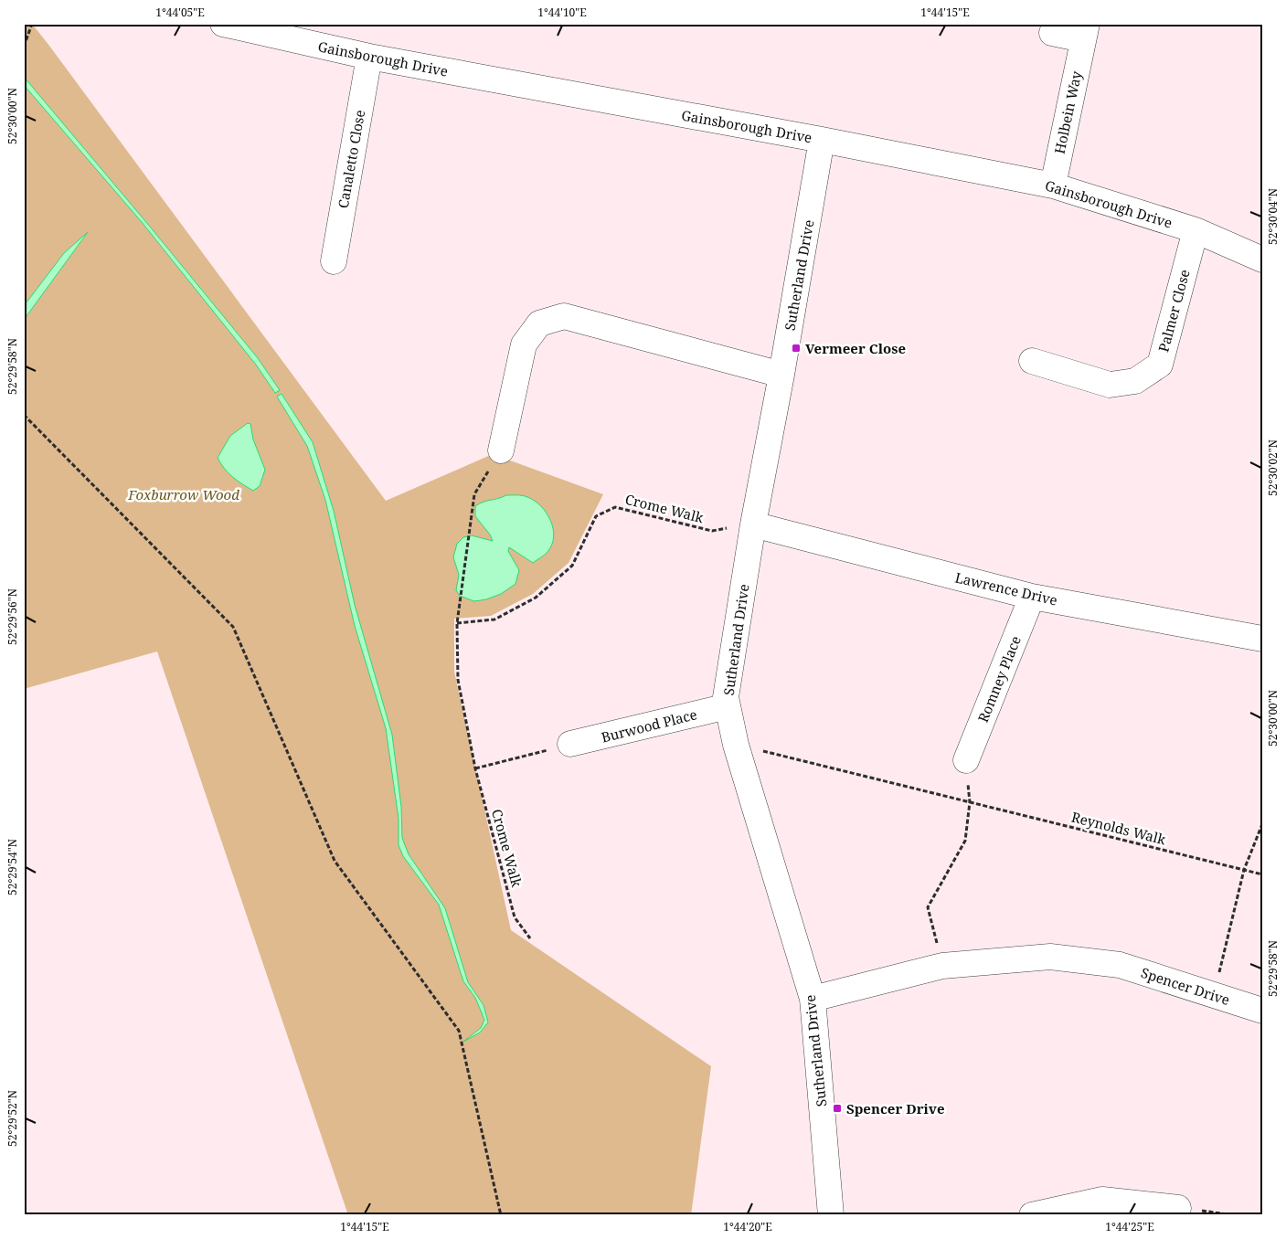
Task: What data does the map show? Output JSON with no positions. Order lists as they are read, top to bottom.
{
  "streets": {
    "street": [
      "Gainsborough Drive",
      "Holbein Way",
      "Canaletto Close",
      "Sutherland Drive",
      "Palmer Close",
      "Lawrence Drive",
      "Romney Place",
      "Burwood Place",
      "Spencer Drive"
    ],
    "path": ["Crome Walk", "Reynolds Walk"]
  },
  "crossings": [
    ["Gainsborough Drive", "Holbein Way"],
    ["Gainsborough Drive", "Canaletto Close"],
    ["Gainsborough Drive", "Sutherland Drive"],
    ["Gainsborough Drive", "Palmer Close"],
    ["Sutherland Drive", "Crome Walk"],
    ["Sutherland Drive", "Lawrence Drive"],
    ["Sutherland Drive", "Burwood Place"],
    ["Sutherland Drive", "Reynolds Walk"],
    ["Sutherland Drive", "Spencer Drive"],
    ["Crome Walk", "Lawrence Drive"],
    ["Lawrence Drive", "Romney Place"]
  ],
  "parks": ["Foxburrow Wood"],
  "places": {
    "transit": ["Vermeer Close", "Spencer Drive"]
  },
  "coordinates": [
    "1°44'05\"E",
    "1°44'10\"E",
    "1°44'15\"E",
    "52°30'00\"N",
    "52°30'04\"N",
    "52°29'58\"N",
    "52°30'02\"N",
    "52°29'56\"N",
    "52°29'54\"N",
    "52°29'52\"N",
    "1°44'20\"E",
    "1°44'25\"E"
  ]
}
